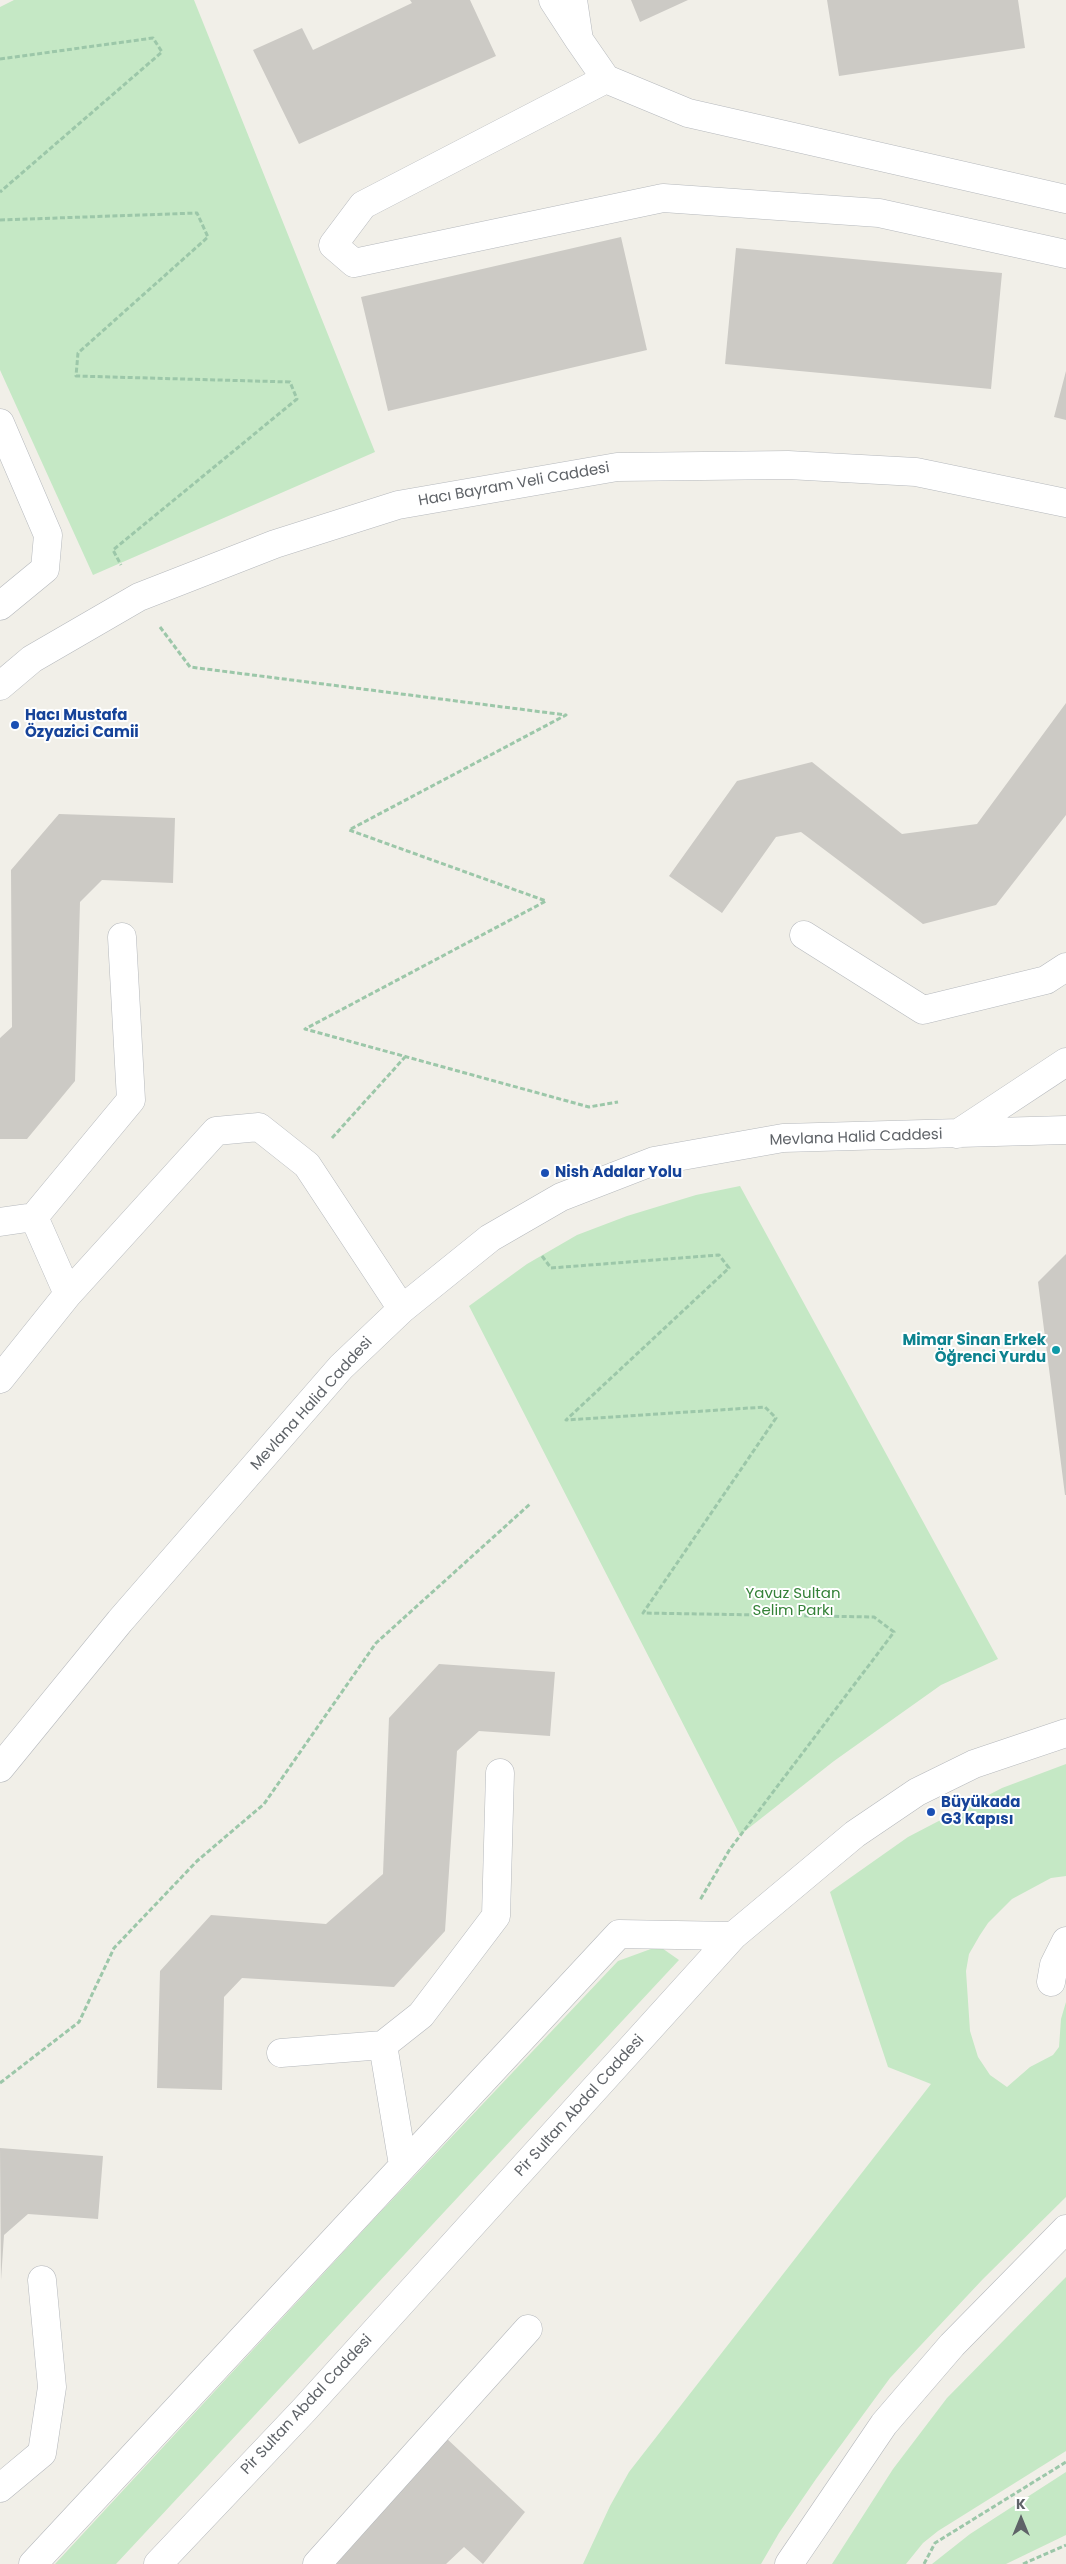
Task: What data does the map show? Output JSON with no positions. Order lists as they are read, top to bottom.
{
  "streets": {
    "street": ["Hacı Bayram Veli Caddesi", "Mevlana Halid Caddesi", "Pir Sultan Abdal Caddesi"]
  },
  "parks": ["Yavuz Sultan Selim Parkı"],
  "places": [
    "Hacı Mustafa Özyazici Camii",
    "Nish Adalar Yolu",
    "Mimar Sinan Erkek Öğrenci Yurdu",
    "Büyükada G3 Kapısı"
  ],
  "north": "top"
}
